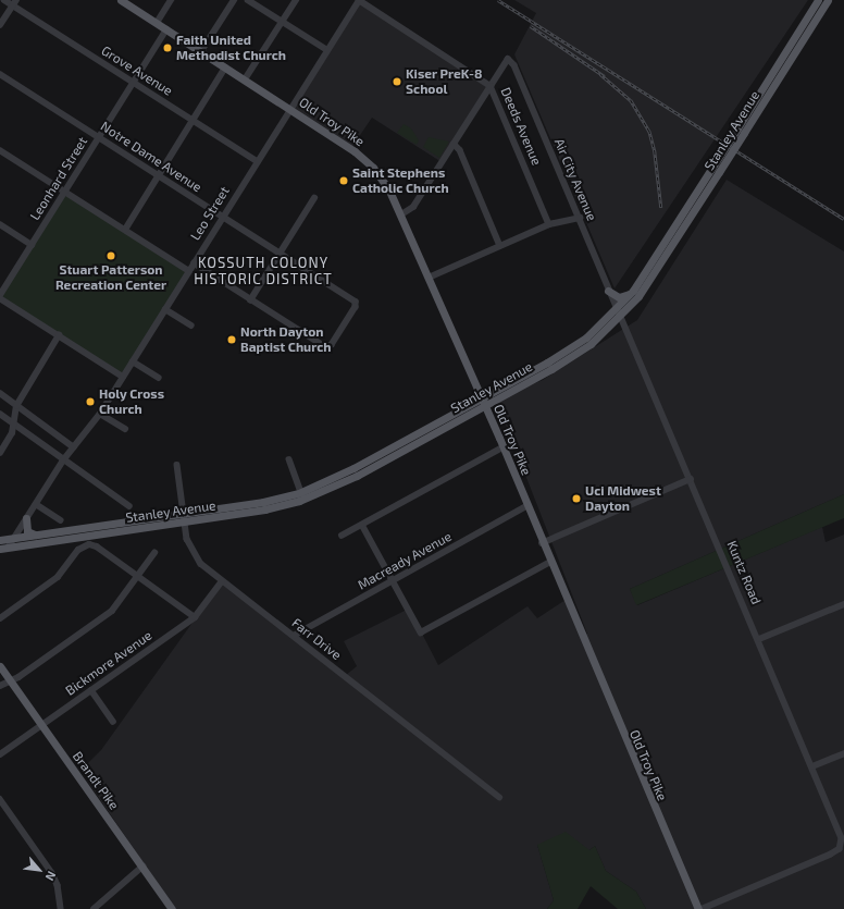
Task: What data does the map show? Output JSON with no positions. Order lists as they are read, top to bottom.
{
  "streets": {
    "main road": ["Old Troy Pike", "Stanley Avenue", "Brandt Pike"],
    "street": [
      "Grove Avenue",
      "Deeds Avenue",
      "Notre Dame Avenue",
      "Leonhard Street",
      "Air City Avenue",
      "Leo Street",
      "Macready Avenue",
      "Kuntz Road",
      "Farr Drive",
      "Bickmore Avenue"
    ]
  },
  "crossings": [
    ["Grove Avenue", "Leonhard Street"],
    ["Grove Avenue", "Leo Street"],
    ["Old Troy Pike", "Stanley Avenue"],
    ["Old Troy Pike", "Leonhard Street"],
    ["Old Troy Pike", "Leo Street"],
    ["Old Troy Pike", "Macready Avenue"],
    ["Deeds Avenue", "Air City Avenue"],
    ["Deeds Avenue", "Leo Street"],
    ["Stanley Avenue", "Air City Avenue"],
    ["Stanley Avenue", "Leo Street"],
    ["Stanley Avenue", "Kuntz Road"],
    ["Stanley Avenue", "Farr Drive"],
    ["Notre Dame Avenue", "Leonhard Street"],
    ["Notre Dame Avenue", "Leo Street"],
    ["Air City Avenue", "Kuntz Road"],
    ["Macready Avenue", "Farr Drive"],
    ["Farr Drive", "Bickmore Avenue"],
    ["Bickmore Avenue", "Brandt Pike"]
  ],
  "districts": ["KOSSUTH COLONY HISTORIC DISTRICT"],
  "places": [
    "Faith United Methodist Church",
    "Kiser PreK-8 School",
    "Saint Stephens Catholic Church",
    "Stuart Patterson Recreation Center",
    "North Dayton Baptist Church",
    "Holy Cross Church",
    "Uci Midwest Dayton"
  ],
  "north": "bottom right"
}
